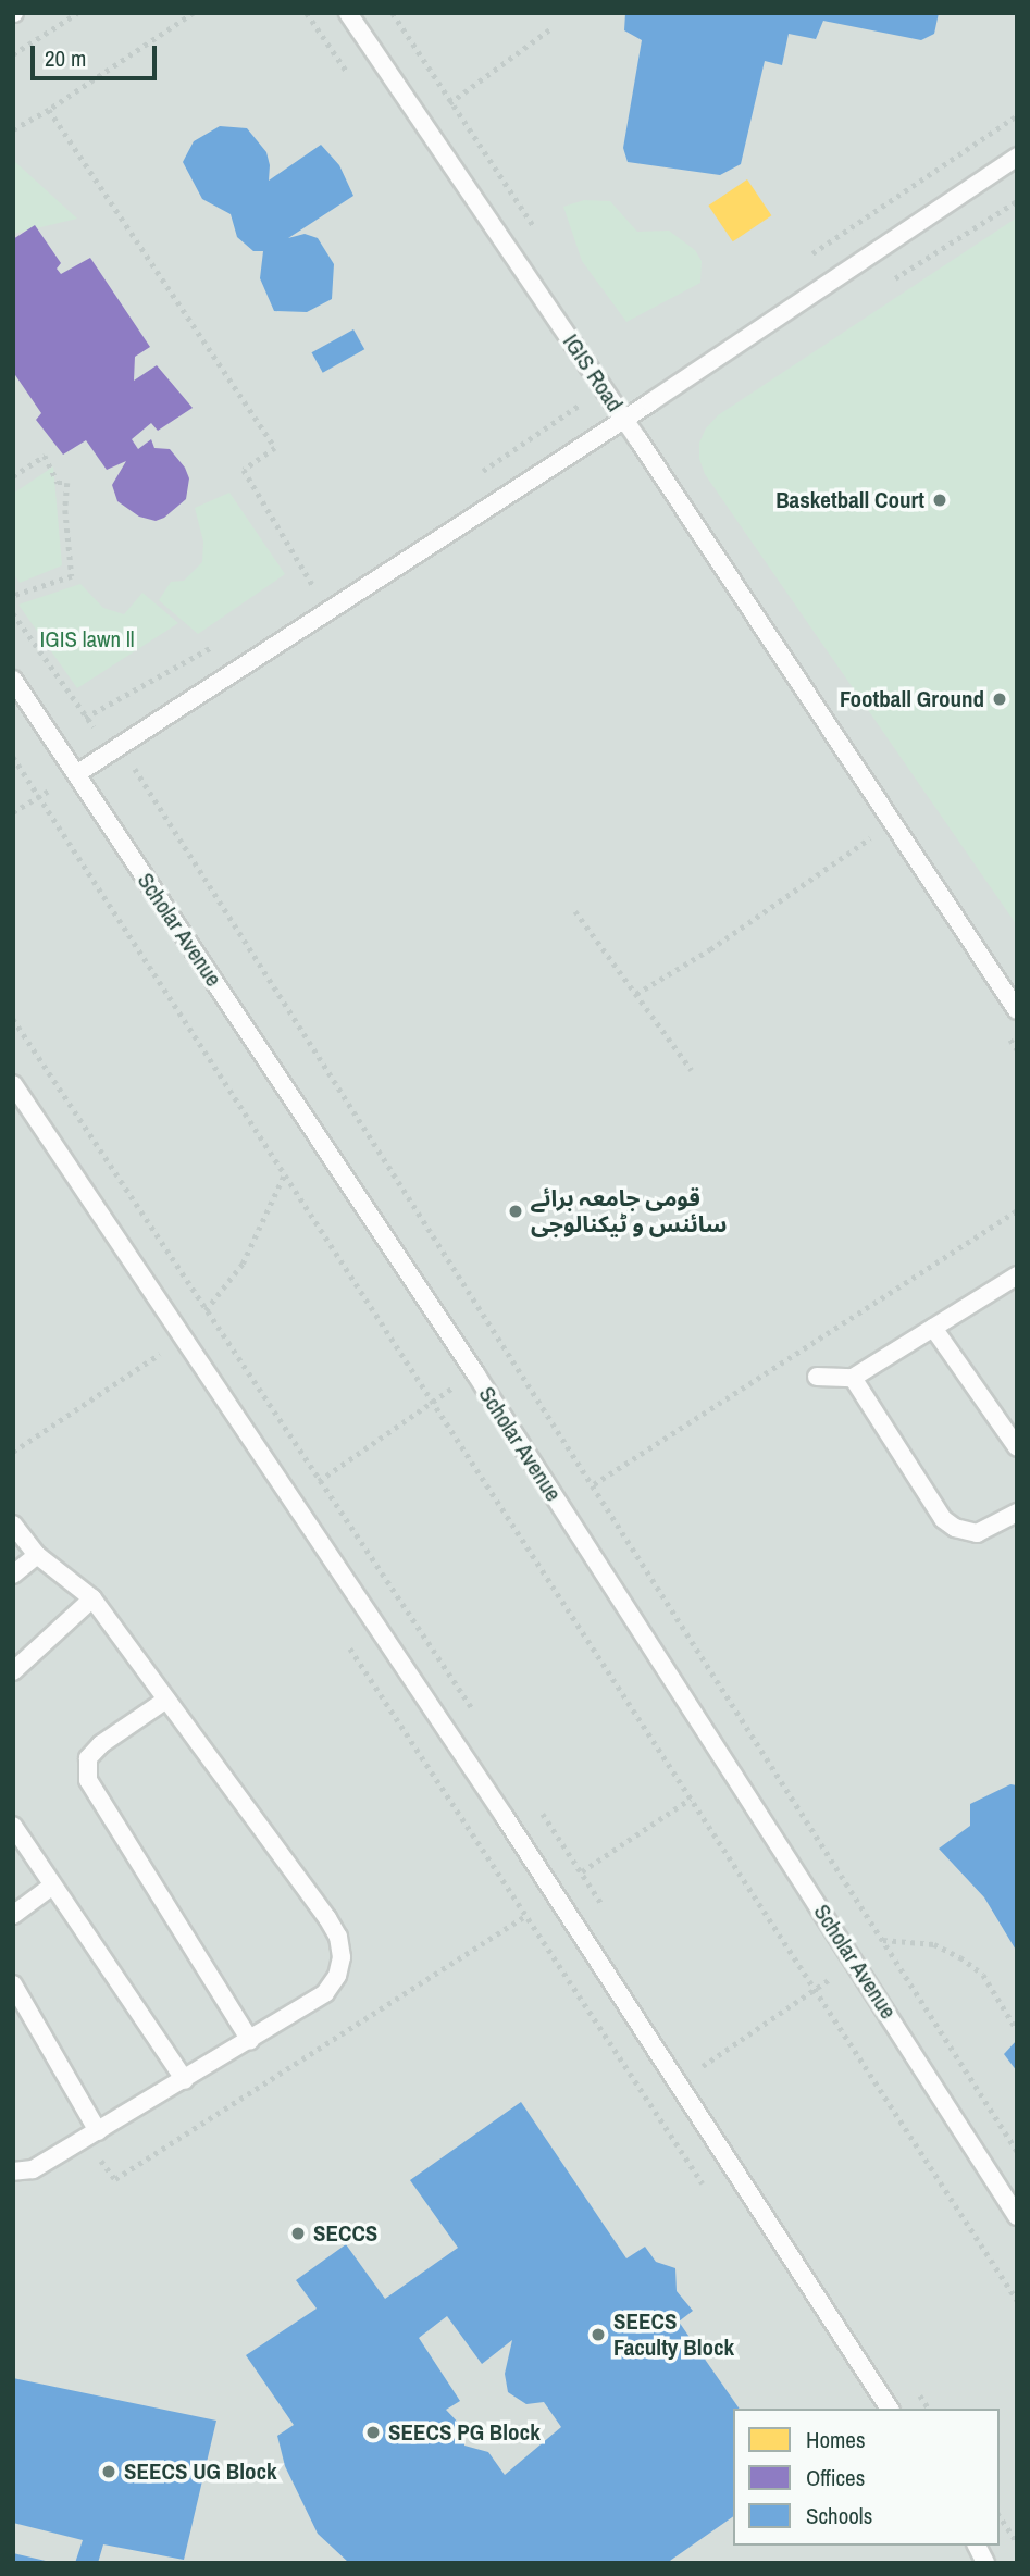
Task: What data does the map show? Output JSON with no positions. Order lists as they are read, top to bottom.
{
  "streets": {
    "lane": ["IGIS Road", "Scholar Avenue"]
  },
  "parks": ["IGIS lawn ll"],
  "places": [
    "Basketball Court",
    "Football Ground",
    "قومی جامعہ برائے سائنس و ٹیکنالوجی",
    "SECCS",
    "SEECS Faculty Block",
    "SEECS PG Block",
    "SEECS UG Block"
  ],
  "legend": ["Homes", "Offices", "Schools"],
  "scale_bar": "20 m"
}
